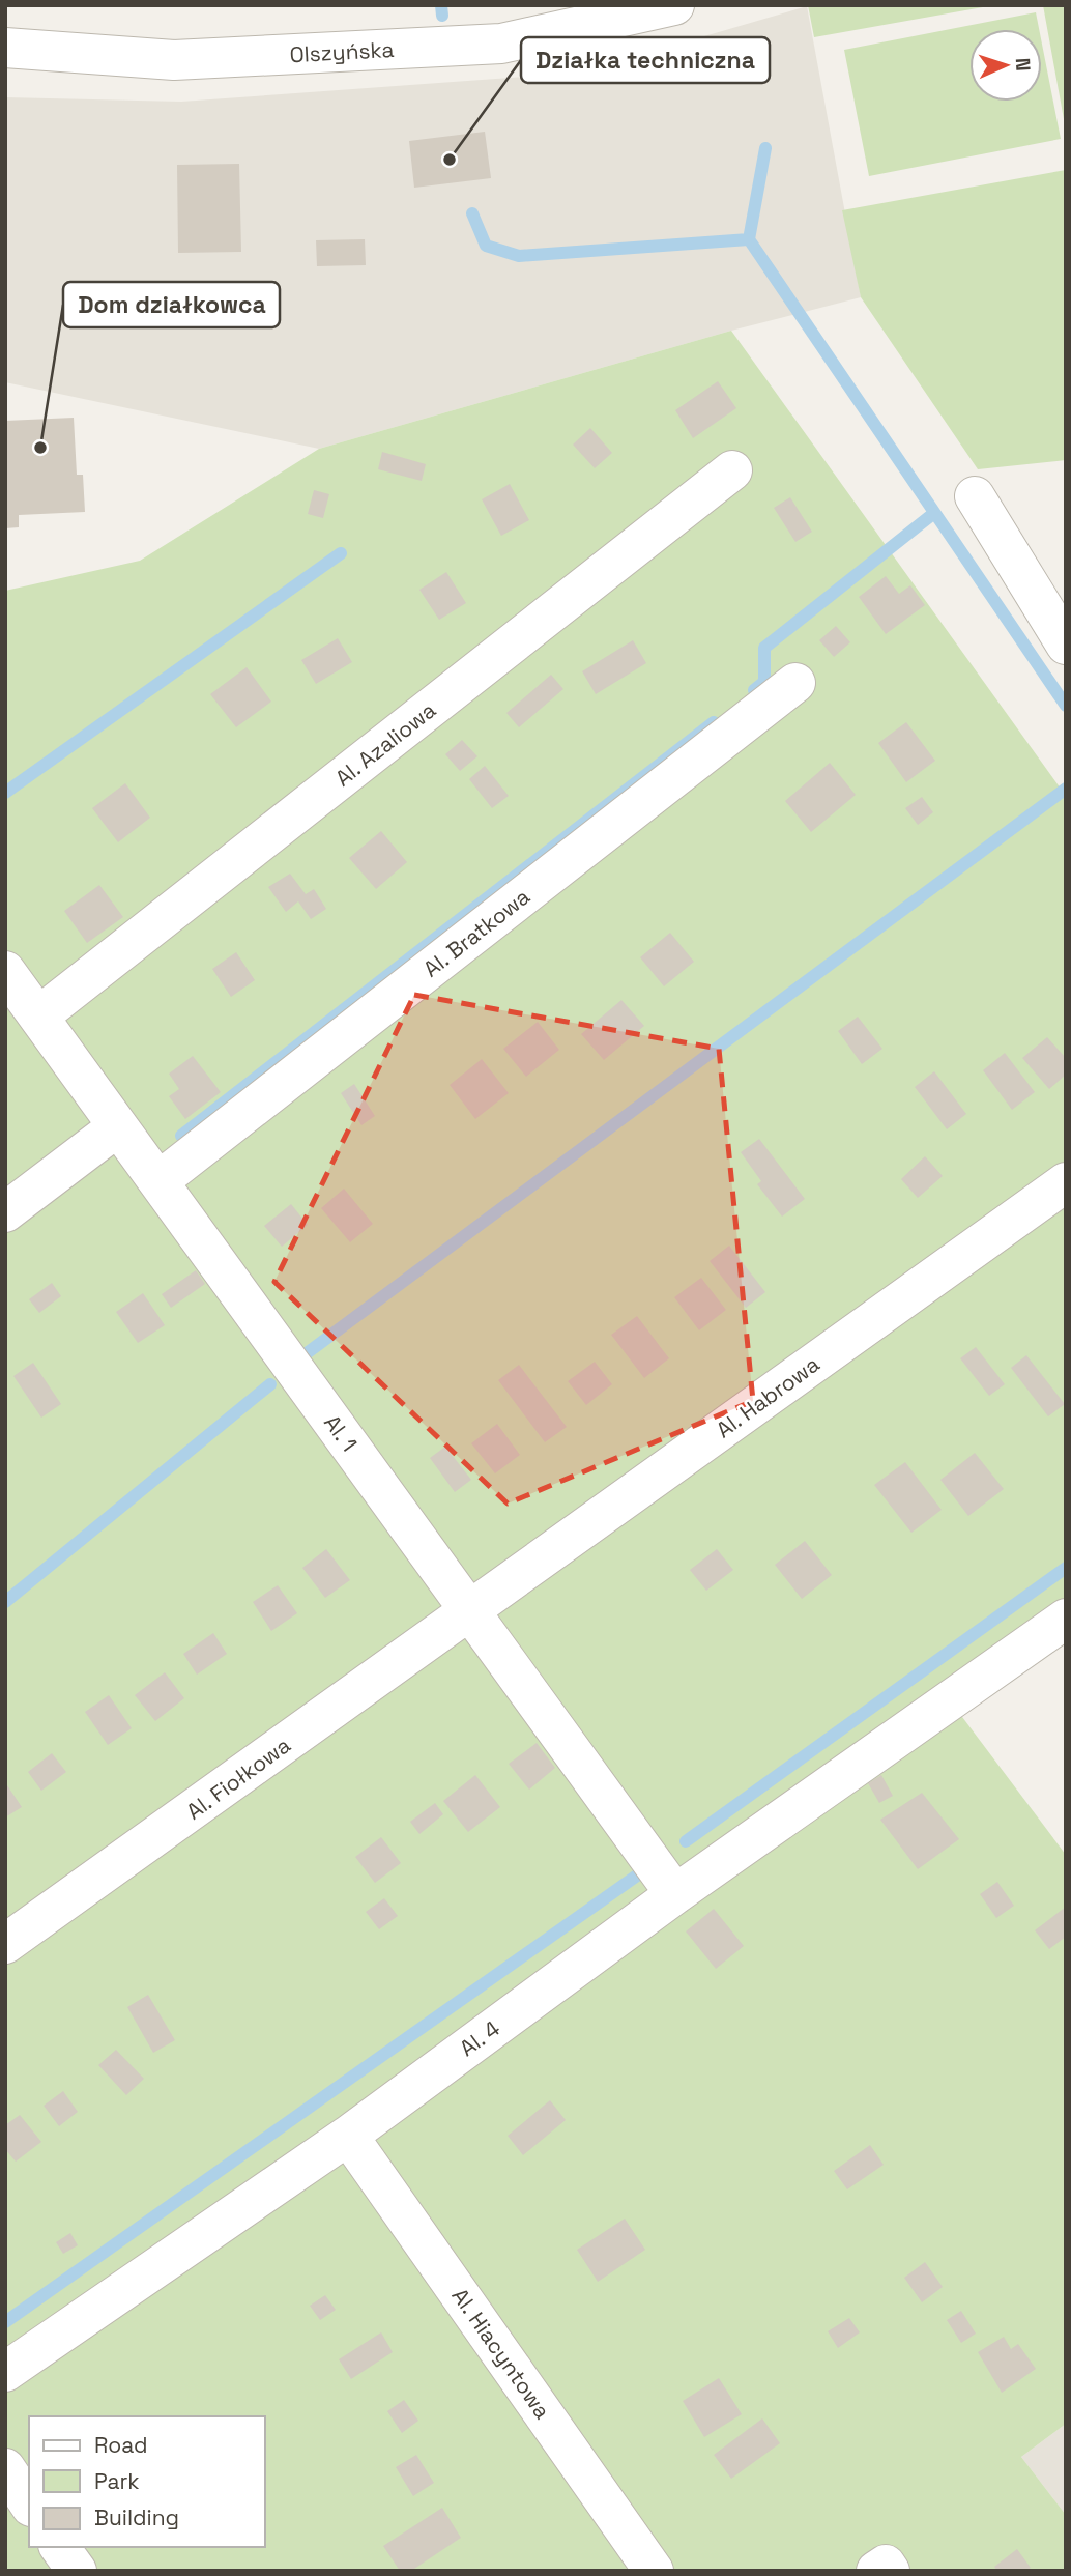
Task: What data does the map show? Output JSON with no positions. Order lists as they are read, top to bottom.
{
  "streets": {
    "street": [
      "Olszyńska",
      "Al. Azaliowa",
      "Al. Bratkowa",
      "Al. Habrowa",
      "Al. 1",
      "Al. Fiołkowa",
      "Al. 4",
      "Al. Hiacyntowa"
    ]
  },
  "crossings": [
    ["Al. Azaliowa", "Al. 1"],
    ["Al. Bratkowa", "Al. 1"],
    ["Al. Habrowa", "Al. 1"],
    ["Al. Habrowa", "Al. Fiołkowa"],
    ["Al. 1", "Al. Fiołkowa"],
    ["Al. 1", "Al. 4"],
    ["Al. 4", "Al. Hiacyntowa"]
  ],
  "places": ["Działka techniczna", "Dom działkowca"],
  "legend": ["Road", "Park", "Building"],
  "north": "right"
}
